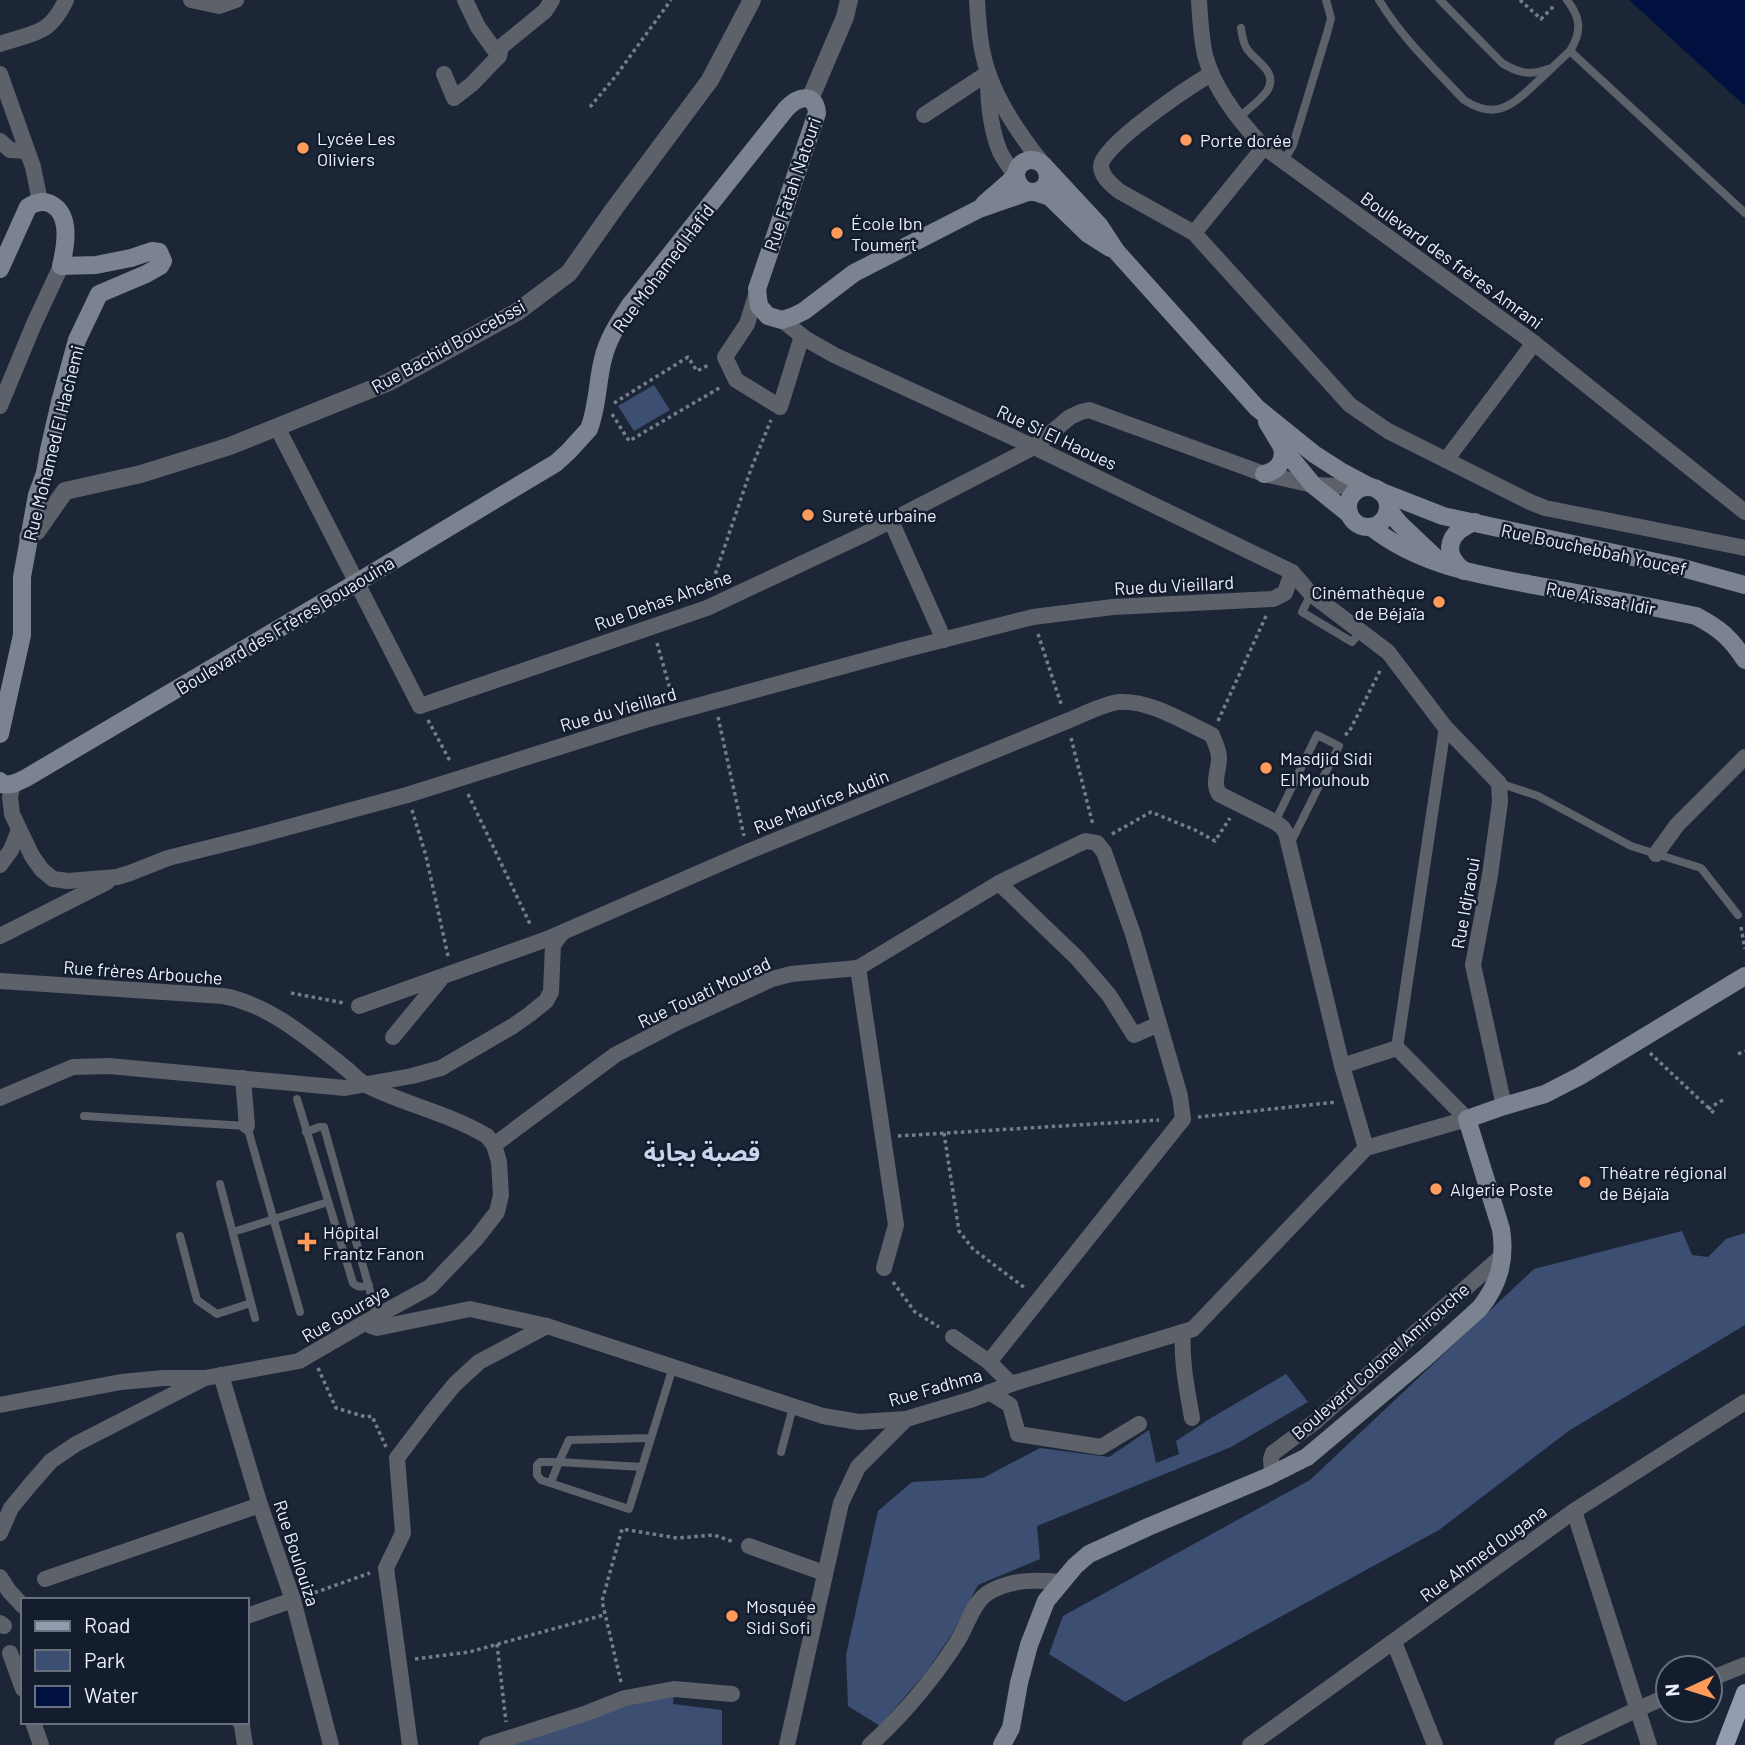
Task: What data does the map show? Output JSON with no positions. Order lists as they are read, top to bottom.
{
  "streets": {
    "main road": [
      "Rue Fatah Natouri",
      "Rue Mohamed Hafid",
      "Rue Mohamed El Hachemi",
      "Rue Bouchebbah Youcef",
      "Rue Aissat Idir",
      "Boulevard des Frères Bouaouina",
      "Boulevard Colonel Amirouche"
    ],
    "street": [
      "Boulevard des frères Amrani",
      "Rue Bachid Boucebssi",
      "Rue Si El Haoues",
      "Rue du Vieillard",
      "Rue Dehas Ahcène",
      "Rue Maurice Audin",
      "Rue Idjraoui",
      "Rue frères Arbouche",
      "Rue Touati Mourad",
      "Rue Gouraya",
      "Rue Fadhma",
      "Rue Boulouiza",
      "Rue Ahmed Ougana"
    ]
  },
  "crossings": [
    ["Rue Fatah Natouri", "Rue Mohamed Hafid"],
    ["Rue Mohamed Hafid", "Boulevard des Frères Bouaouina"],
    ["Rue Bachid Boucebssi", "Rue Mohamed El Hachemi"],
    ["Rue Si El Haoues", "Rue Dehas Ahcène"],
    ["Rue Bouchebbah Youcef", "Rue Aissat Idir"],
    ["Rue du Vieillard", "Boulevard des Frères Bouaouina"],
    ["Rue frères Arbouche", "Rue Touati Mourad"],
    ["Rue frères Arbouche", "Rue Gouraya"],
    ["Rue Touati Mourad", "Rue Gouraya"],
    ["Rue Gouraya", "Rue Fadhma"],
    ["Rue Gouraya", "Rue Boulouiza"]
  ],
  "districts": ["قصبة بجاية"],
  "places": {
    "other": [
      "Porte dorée",
      "Lycée Les Oliviers",
      "École Ibn Toumert",
      "Sureté urbaine",
      "Cinémathèque de Béjaïa",
      "Masdjid Sidi El Mouhoub",
      "Théatre régional de Béjaïa",
      "Algerie Poste",
      "Mosquée Sidi Sofi"
    ],
    "health": ["Hôpital Frantz Fanon"]
  },
  "legend": ["Road", "Park", "Water"],
  "north": "left"
}
